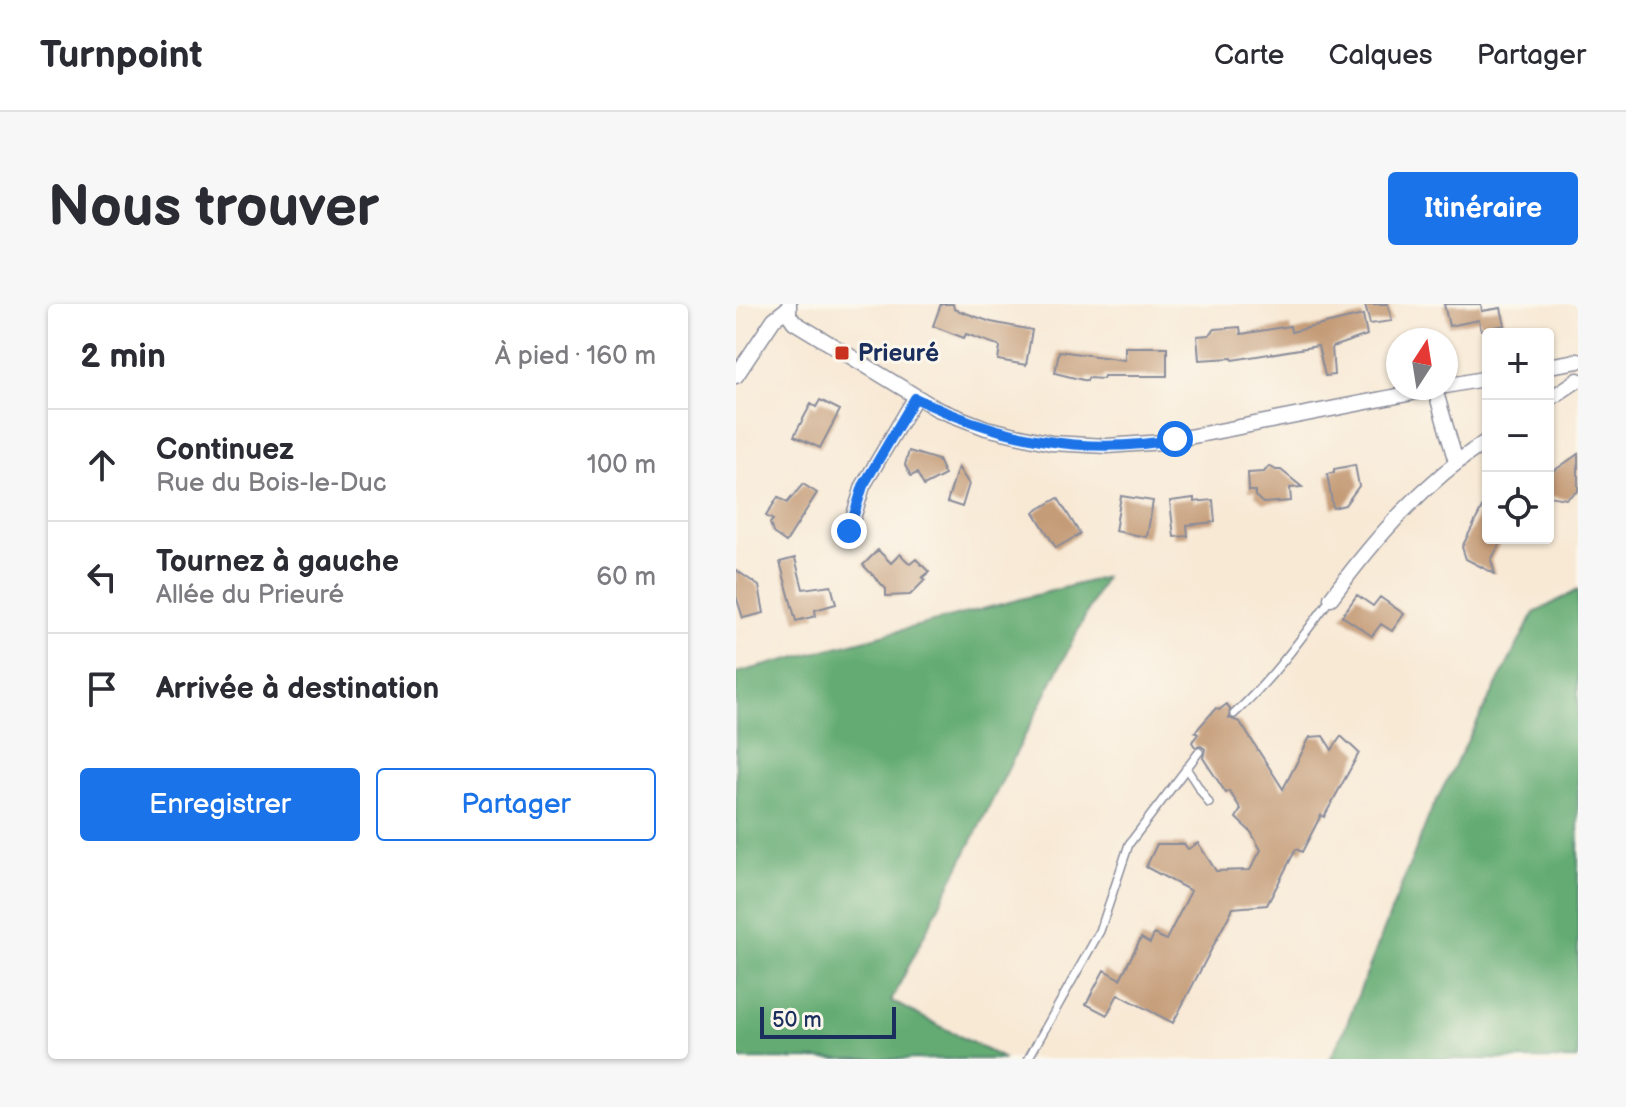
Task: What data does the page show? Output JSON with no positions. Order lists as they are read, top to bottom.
{
  "places": {
    "transit": ["Prieuré"]
  },
  "scale_bar": "50 m",
  "north": "top",
  "page": {
    "header": "Turnpoint",
    "nav": ["Carte", "Calques", "Partager"],
    "buttons": [
      "Itinéraire",
      ["Enregistrer", "Partager"]
    ],
    "title": "Nous trouver",
    "heading": ["2 min", "À pied · 160 m"],
    "map_buttons": ["+", "−"],
    "list": [
      ["Continuez", "Rue du Bois-le-Duc", "100 m"],
      ["Tournez à gauche", "Allée du Prieuré", "60 m"],
      "Arrivée à destination"
    ],
    "scale": "50 m"
  }
}
